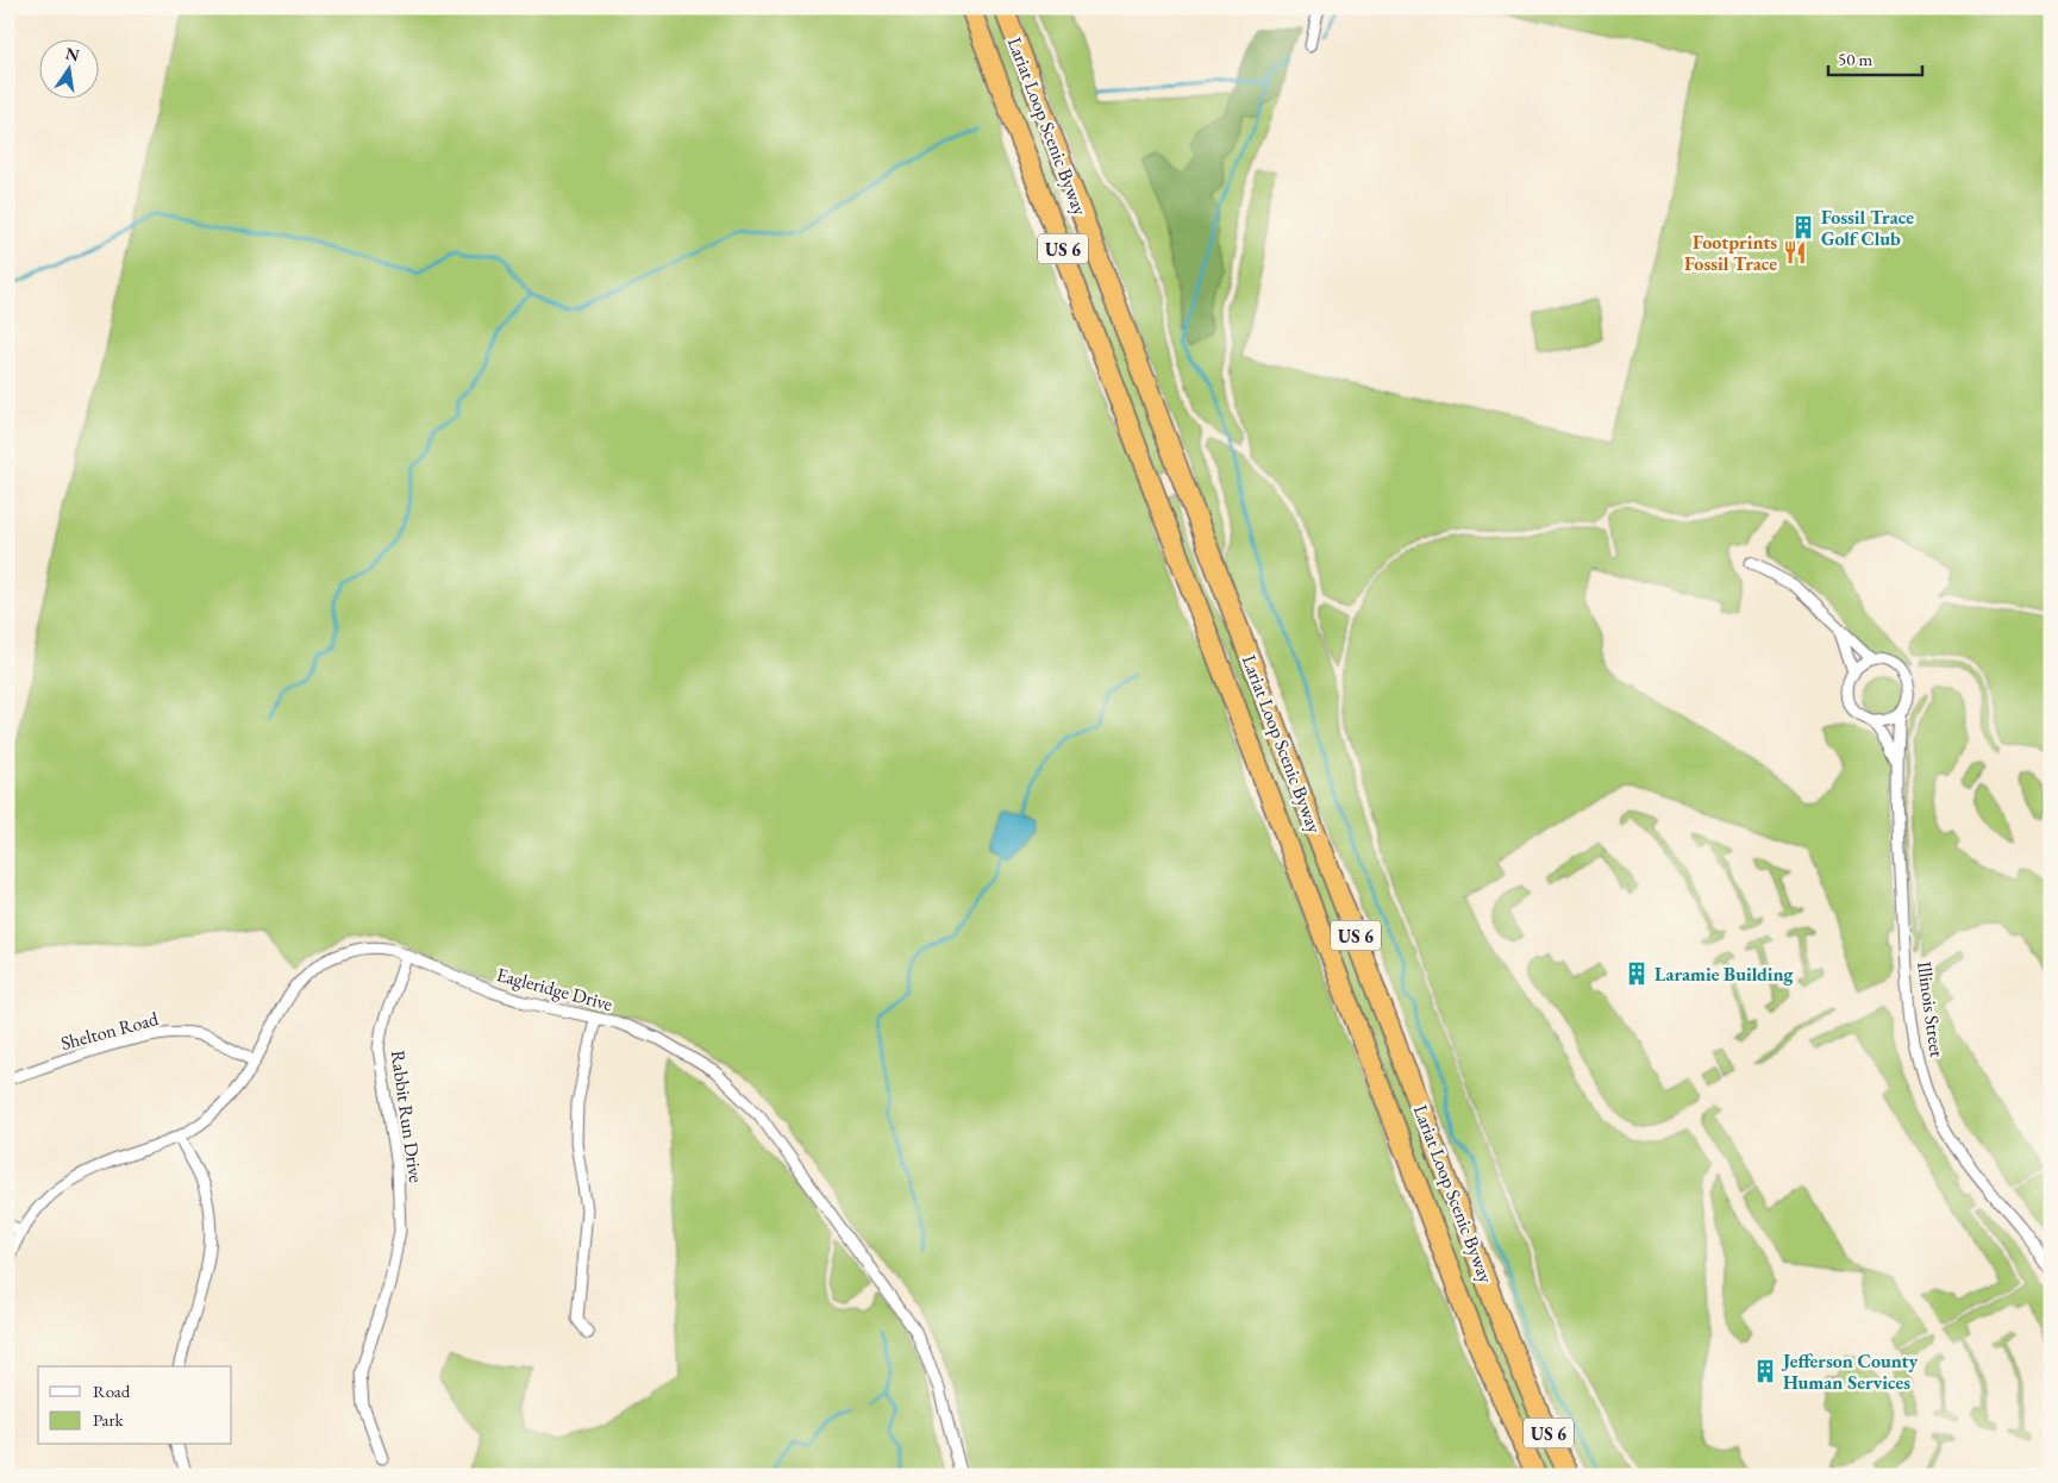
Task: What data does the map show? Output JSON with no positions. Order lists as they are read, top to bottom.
{
  "streets": {
    "highway": ["Lariat Loop Scenic Byway", "US 6"],
    "street": [
      "Eagleridge Drive",
      "Illinois Street",
      "Shelton Road",
      "Rabbit Run Drive"
    ]
  },
  "crossings": [
    ["Eagleridge Drive", "Shelton Road"],
    ["Eagleridge Drive", "Rabbit Run Drive"]
  ],
  "places": {
    "building": ["Fossil Trace Golf Club", "Laramie Building", "Jefferson County Human Services"],
    "restaurant": ["Footprints Fossil Trace"]
  },
  "legend": ["Road", "Park"],
  "scale_bar": "50 m",
  "north": "top"
}
